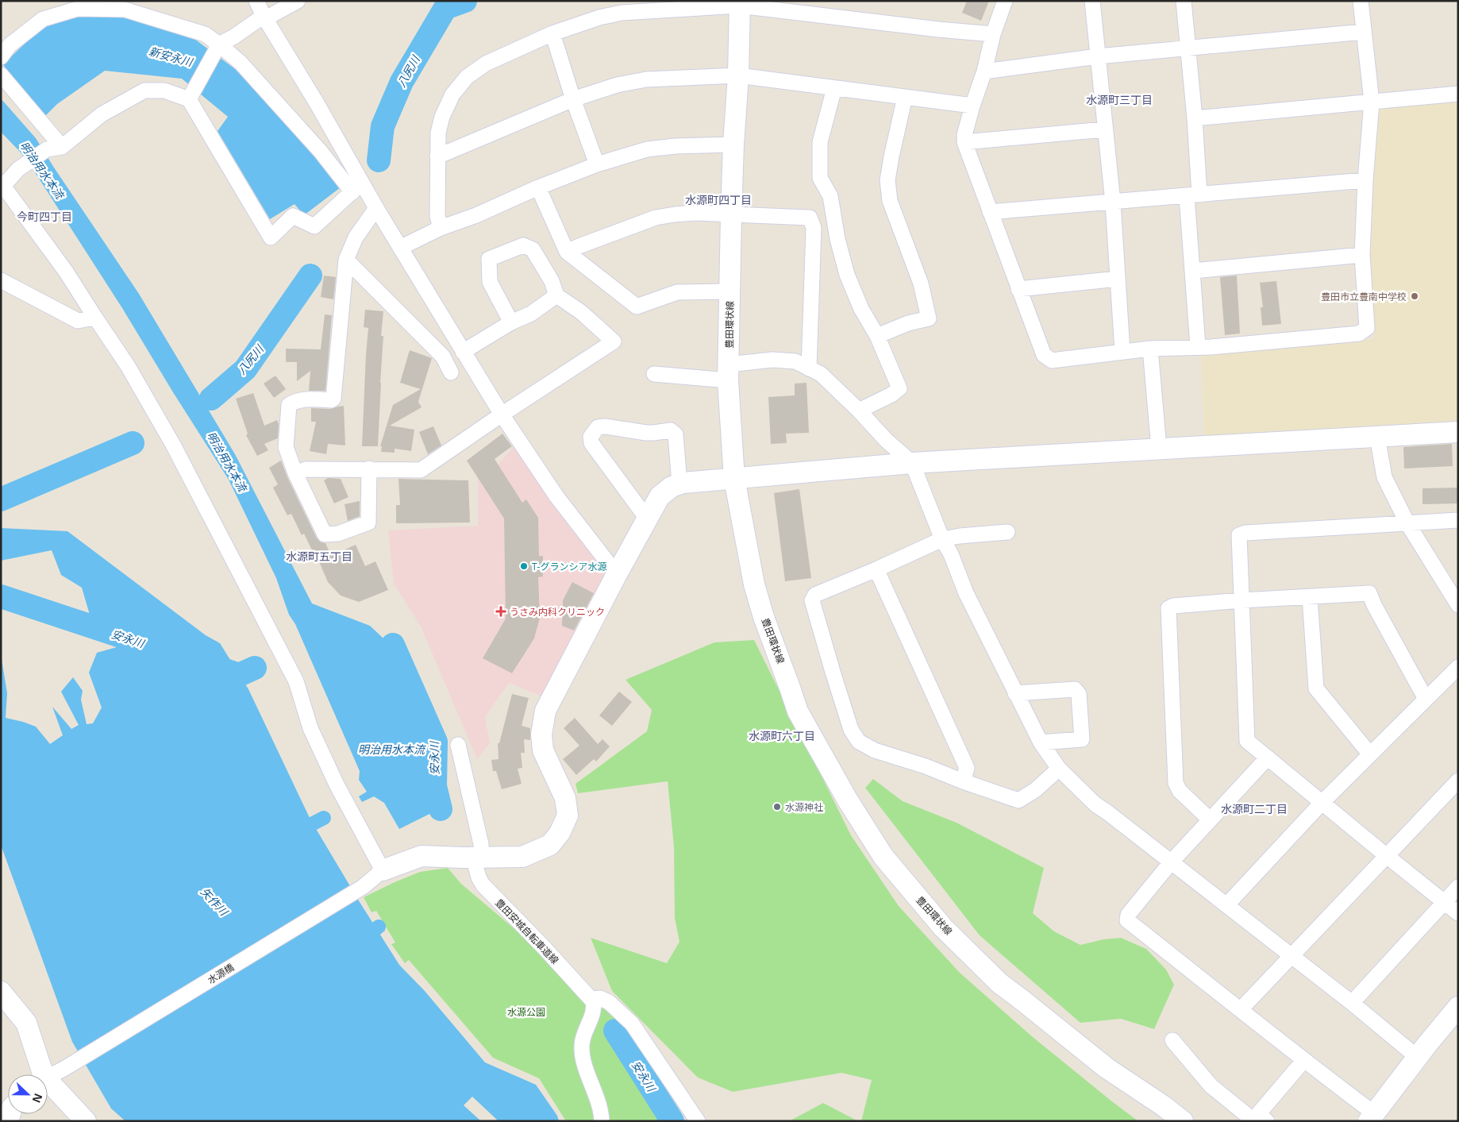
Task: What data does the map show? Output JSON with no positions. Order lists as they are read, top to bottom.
{
  "streets": {
    "street": ["豊田環状線", "豊田安城自転車道線", "水源橋"]
  },
  "districts": [
    "水源町三丁目",
    "水源町四丁目",
    "今町四丁目",
    "水源町五丁目",
    "水源町六丁目",
    "水源町二丁目"
  ],
  "water": [
    "新安永川",
    "八尻川",
    "明治用水本流",
    "安永川",
    "矢作川"
  ],
  "parks": ["水源公園"],
  "places": {
    "other": ["豊田市立豊南中学校", "T-グランシア水源", "水源神社"],
    "health": ["うさみ内科クリニック"]
  },
  "north": "right"
}
